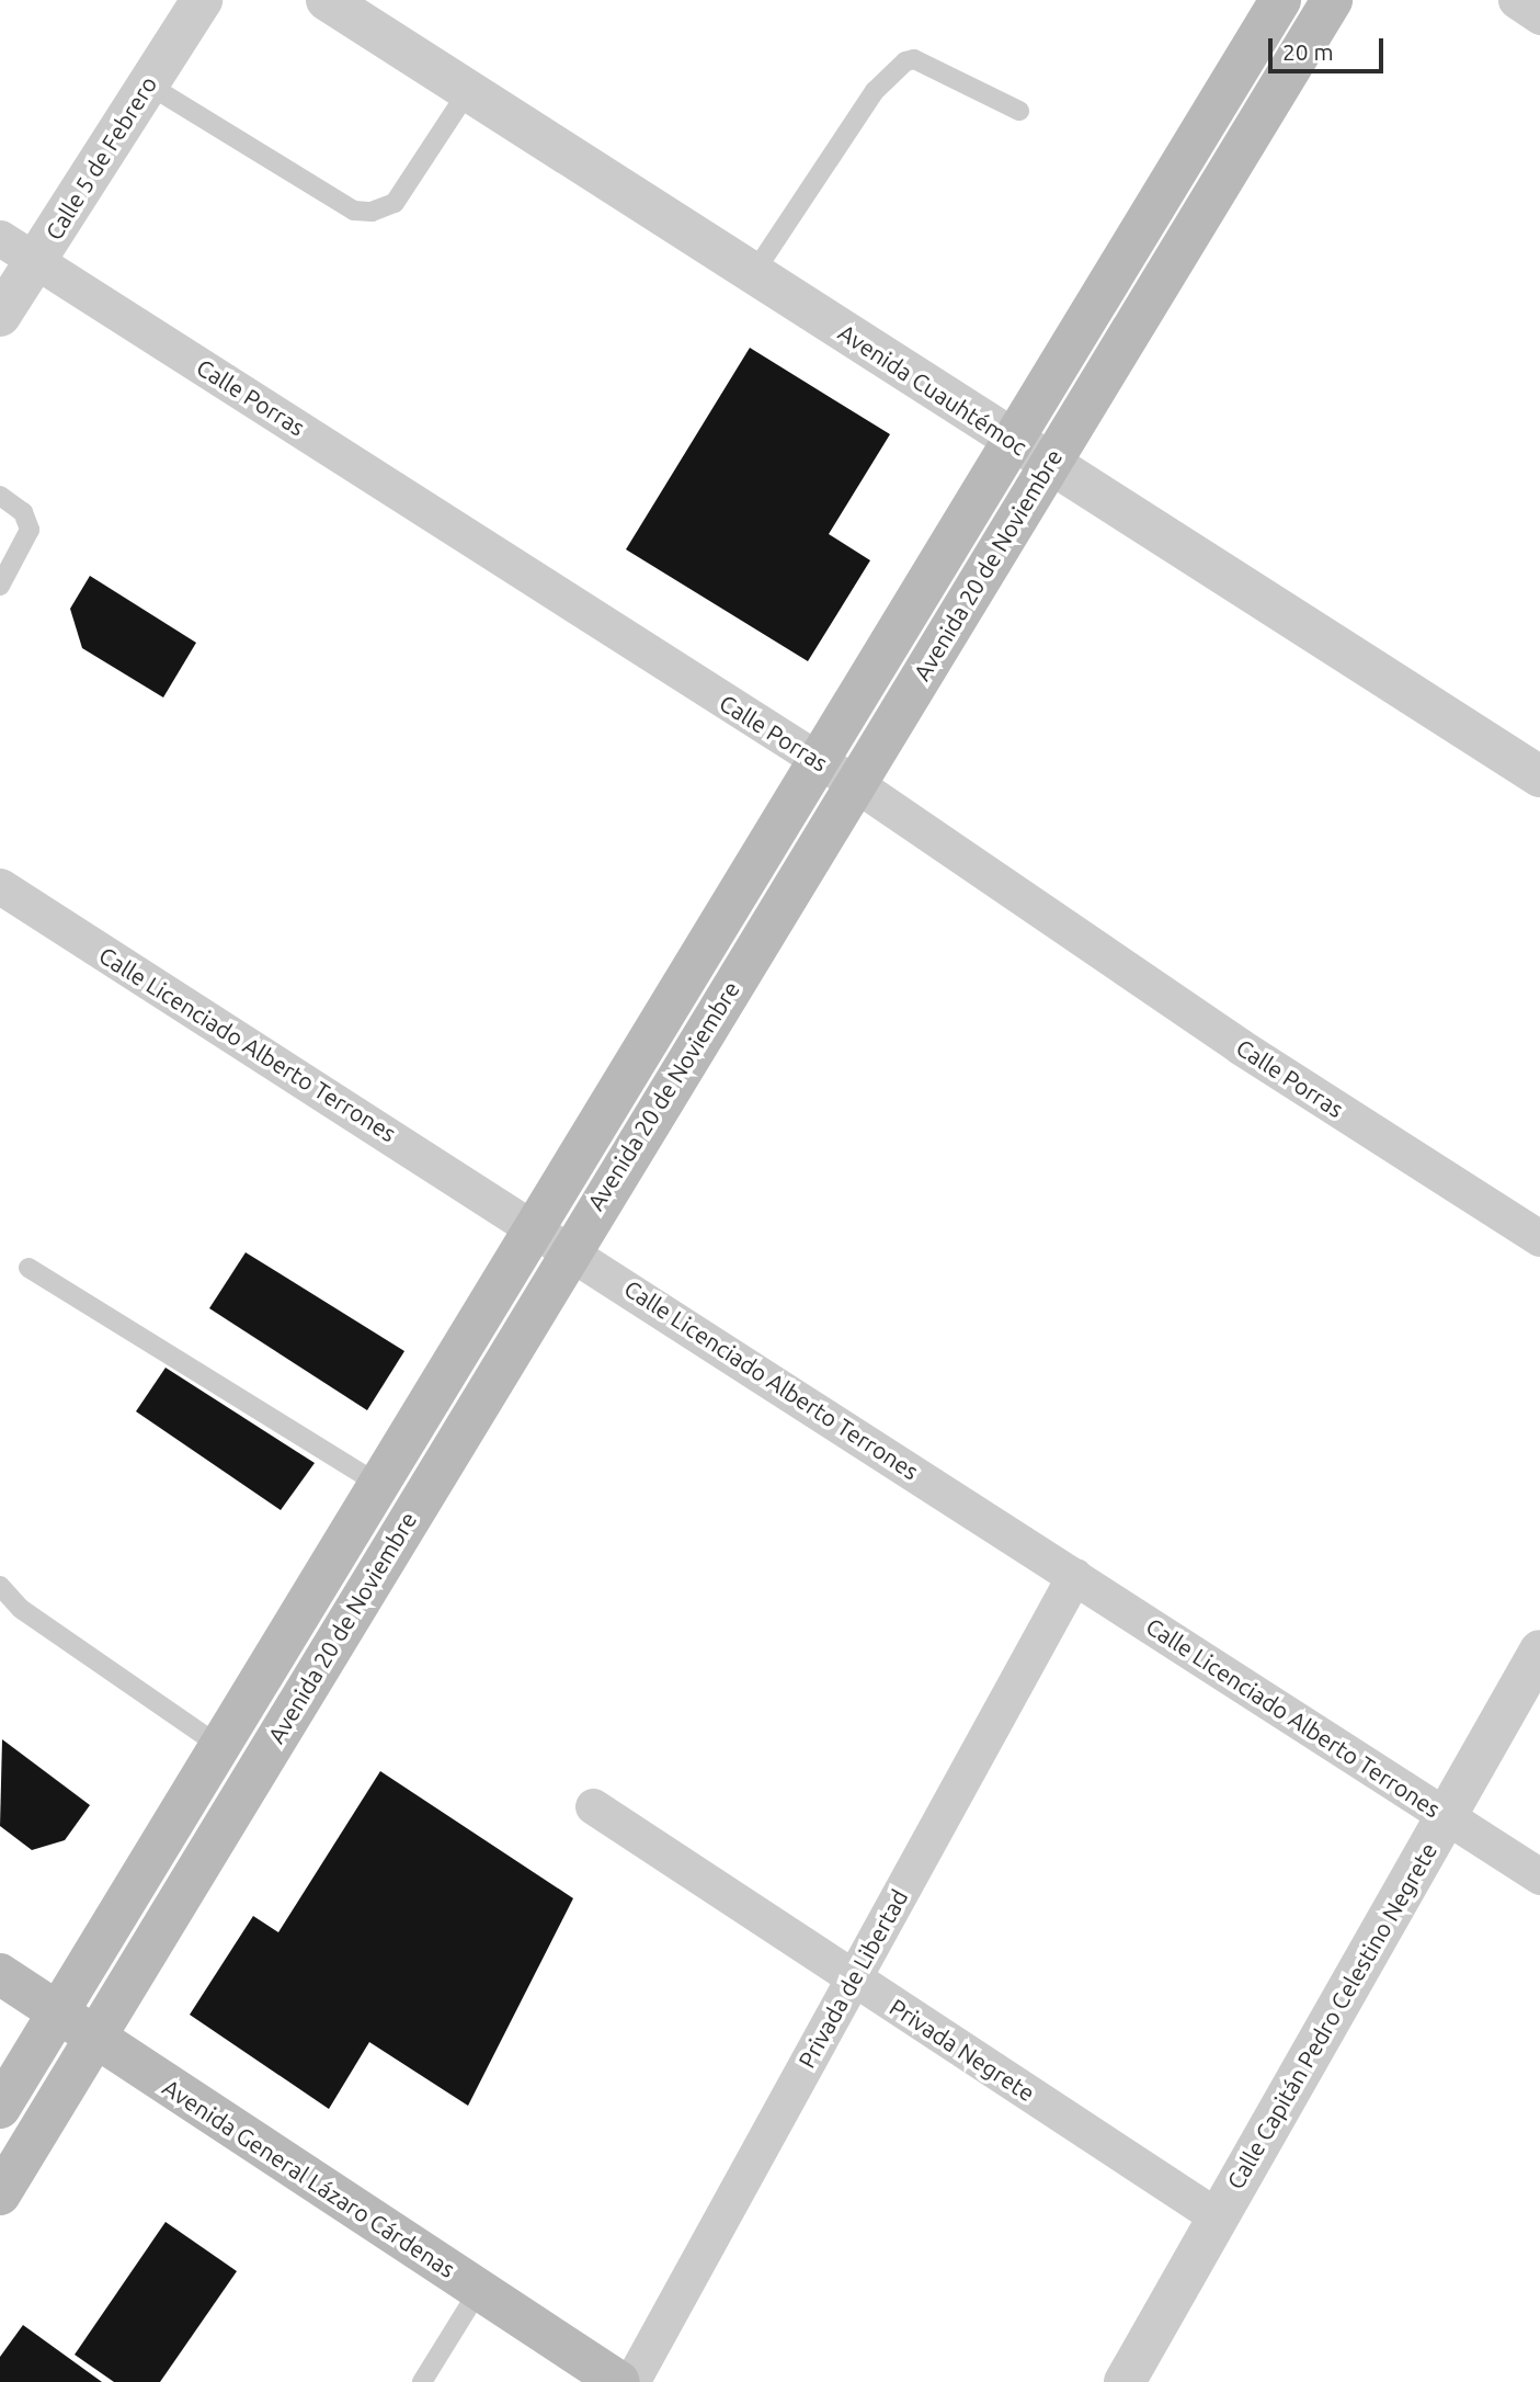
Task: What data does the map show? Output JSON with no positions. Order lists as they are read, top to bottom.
{
  "streets": {
    "main road": ["Avenida 20 de Noviembre", "Avenida General Lázaro Cárdenas"],
    "street": [
      "Calle 5 de Febrero",
      "Avenida Cuauhtémoc",
      "Calle Porras",
      "Calle Licenciado Alberto Terrones",
      "Privada de Libertad",
      "Calle Capitán Pedro Celestino Negrete",
      "Privada Negrete"
    ]
  },
  "crossings": [
    ["Calle 5 de Febrero", "Calle Porras"],
    ["Avenida Cuauhtémoc", "Avenida 20 de Noviembre"],
    ["Calle Porras", "Avenida 20 de Noviembre"],
    ["Avenida 20 de Noviembre", "Calle Licenciado Alberto Terrones"],
    ["Avenida 20 de Noviembre", "Avenida General Lázaro Cárdenas"],
    ["Calle Licenciado Alberto Terrones", "Privada de Libertad"],
    ["Calle Licenciado Alberto Terrones", "Calle Capitán Pedro Celestino Negrete"],
    ["Privada de Libertad", "Privada Negrete"],
    ["Calle Capitán Pedro Celestino Negrete", "Privada Negrete"]
  ],
  "scale_bar": "20 m"
}
